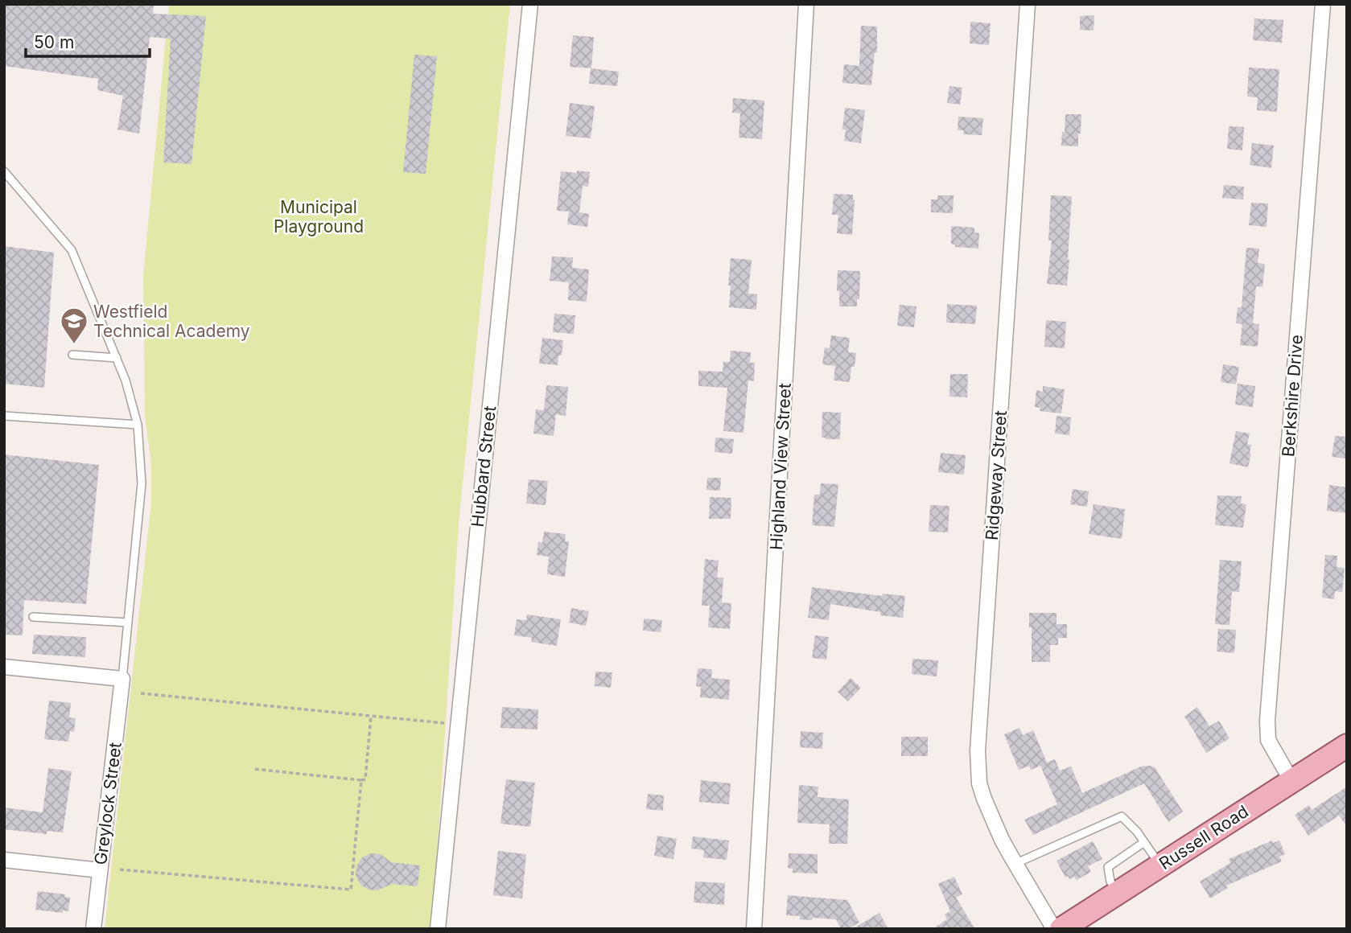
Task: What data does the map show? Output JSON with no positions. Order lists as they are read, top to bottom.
{
  "streets": {
    "main road": ["Russell Road"],
    "street": [
      "Berkshire Drive",
      "Hubbard Street",
      "Highland View Street",
      "Ridgeway Street",
      "Greylock Street"
    ]
  },
  "crossings": [
    ["Berkshire Drive", "Russell Road"]
  ],
  "parks": ["Municipal Playground"],
  "places": {
    "school or university": ["Westfield Technical Academy"]
  },
  "scale_bar": "50 m"
}
